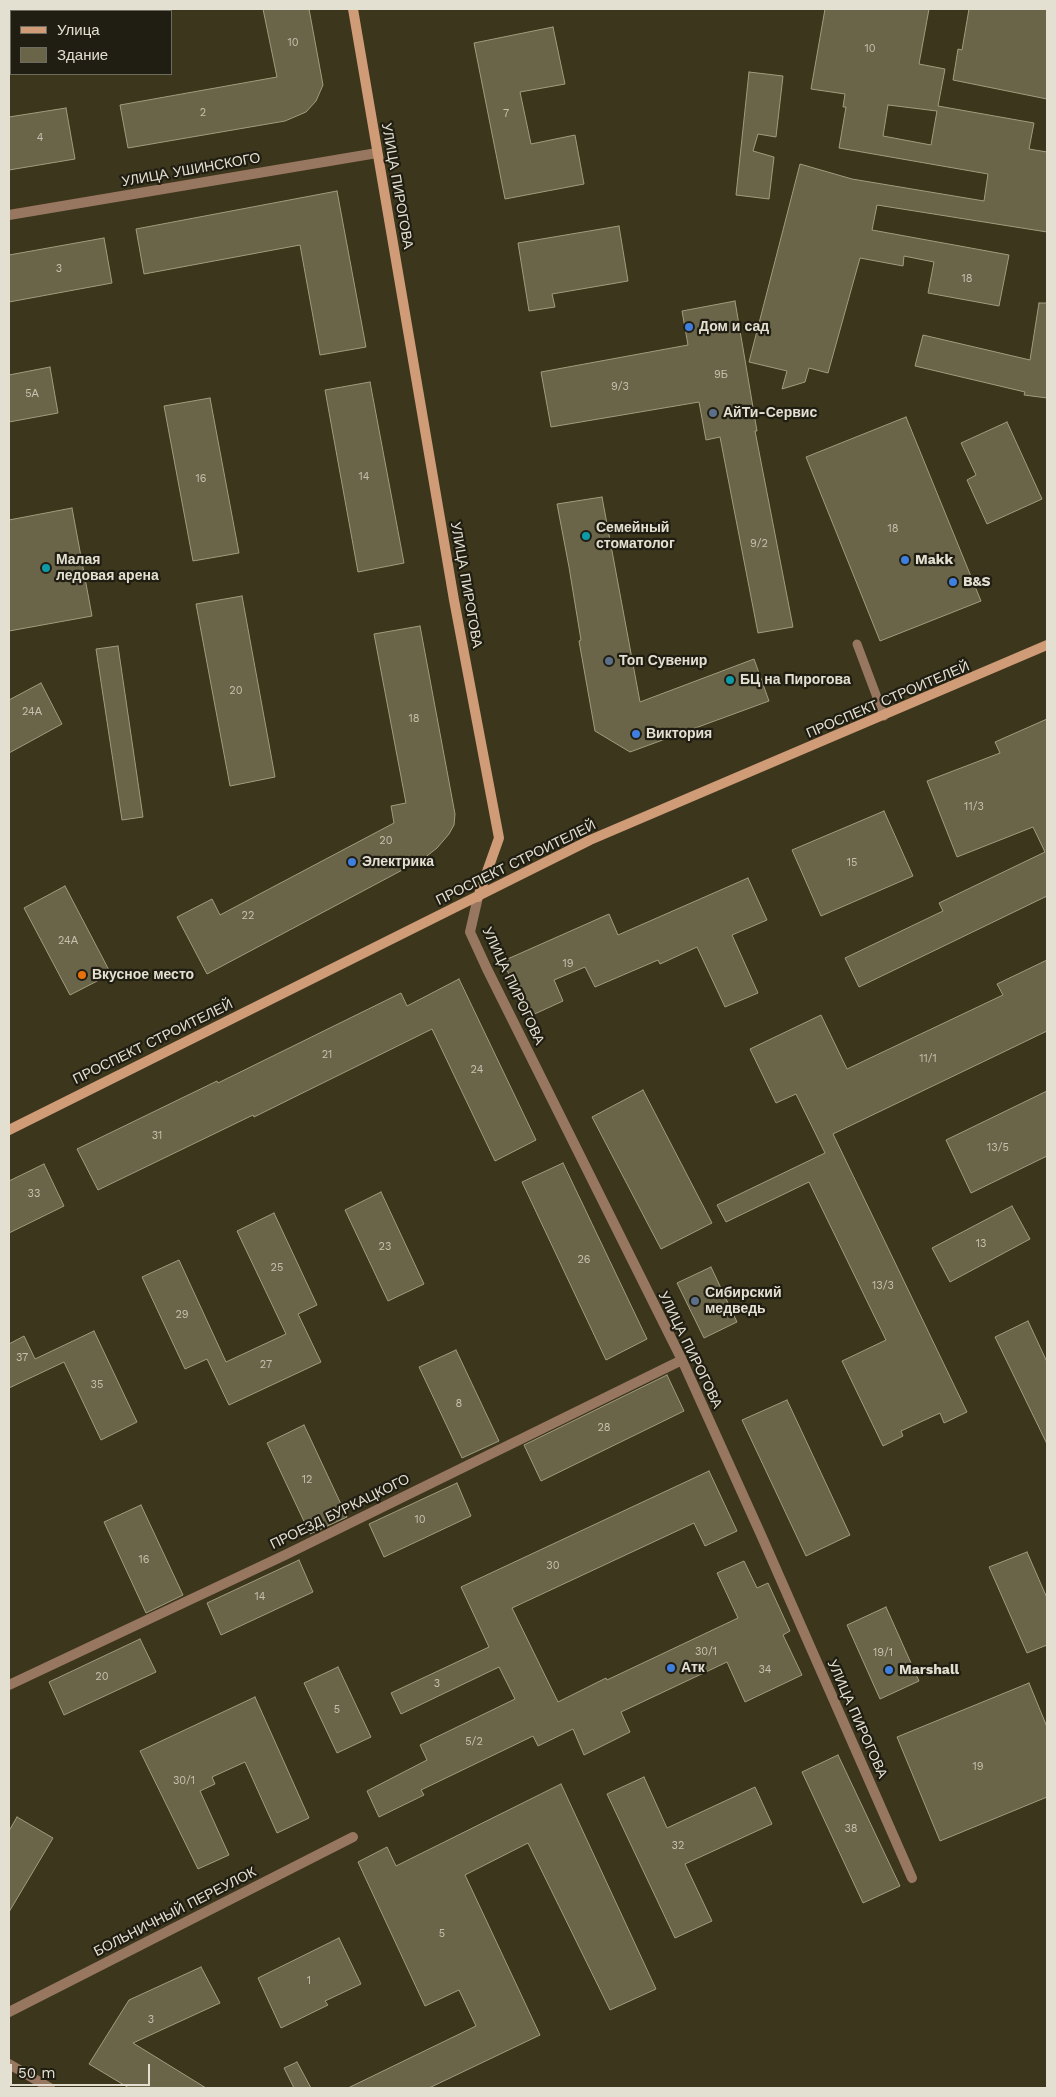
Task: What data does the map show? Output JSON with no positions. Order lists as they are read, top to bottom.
{
  "streets": {
    "street": [
      "УЛИЦА УШИНСКОГО",
      "УЛИЦА ПИРОГОВА",
      "ПРОСПЕКТ СТРОИТЕЛЕЙ",
      "ПРОЕЗД БУРКАЦКОГО",
      "БОЛЬНИЧНЫЙ ПЕРЕУЛОК"
    ]
  },
  "crossings": [
    ["УЛИЦА УШИНСКОГО", "УЛИЦА ПИРОГОВА"],
    ["УЛИЦА ПИРОГОВА", "ПРОСПЕКТ СТРОИТЕЛЕЙ"],
    ["УЛИЦА ПИРОГОВА", "ПРОЕЗД БУРКАЦКОГО"]
  ],
  "places": [
    "Дом и сад",
    "АйТи-Сервис",
    "Семейный стоматолог",
    "Makk",
    "Малая ледовая арена",
    "B&S",
    "Топ Сувенир",
    "БЦ на Пирогова",
    "Виктория",
    "Электрика",
    "Вкусное место",
    "Сибирский медведь",
    "Атк",
    "Marshall"
  ],
  "house_numbers": [
    "10",
    "10",
    "2",
    "7",
    "4",
    "3",
    "18",
    "9Б",
    "9/3",
    "5А",
    "14",
    "16",
    "18",
    "9/2",
    "20",
    "24А",
    "18",
    "11/3",
    "20",
    "15",
    "22",
    "24А",
    "19",
    "21",
    "11/1",
    "24",
    "31",
    "13/5",
    "33",
    "13",
    "23",
    "26",
    "25",
    "13/3",
    "29",
    "37",
    "27",
    "35",
    "8",
    "28",
    "12",
    "10",
    "16",
    "30",
    "14",
    "30/1",
    "19/1",
    "34",
    "20",
    "3",
    "5",
    "5/2",
    "19",
    "30/1",
    "38",
    "32",
    "5",
    "1",
    "3"
  ],
  "legend": ["Улица", "Здание"],
  "scale_bar": "50 m"
}
